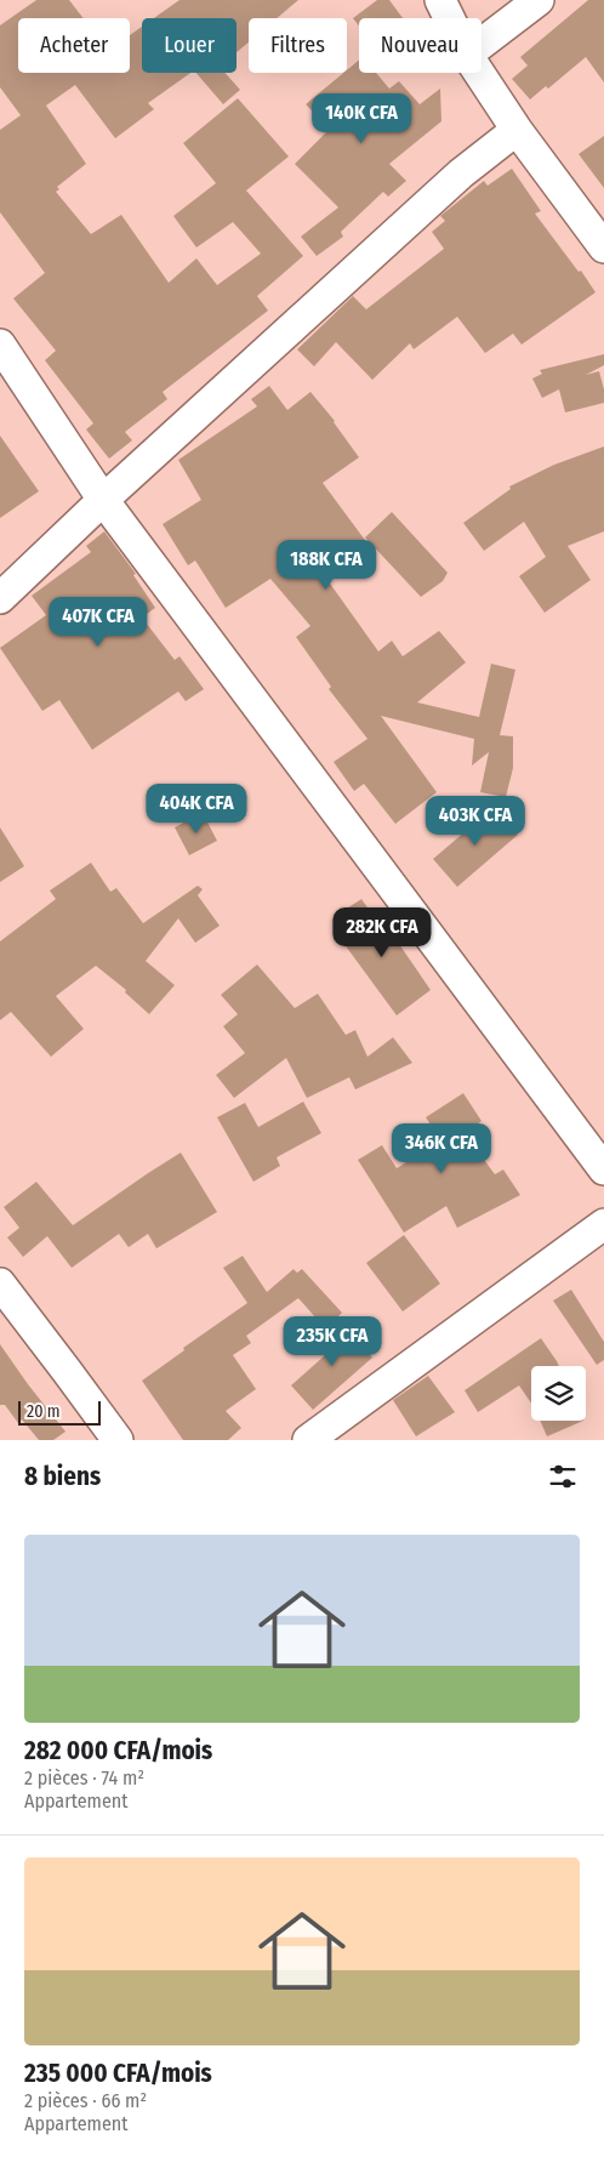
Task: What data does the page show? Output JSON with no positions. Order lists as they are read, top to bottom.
{
  "scale_bar": "20 m",
  "page": {
    "chip": [
      "Acheter",
      "Louer",
      "Filtres",
      "Nouveau"
    ],
    "price": [
      "140K CFA",
      "188K CFA",
      "407K CFA",
      "404K CFA",
      "403K CFA",
      "282K CFA",
      "346K CFA",
      "235K CFA"
    ],
    "scale": "20 m",
    "heading": "8 biens",
    "list": [
      {
        "name": "282 000 CFA/mois",
        "note": "2 pièces · 74 m² · Appartement"
      },
      {
        "name": "235 000 CFA/mois",
        "note": "2 pièces · 66 m² · Appartement"
      }
    ]
  }
}
